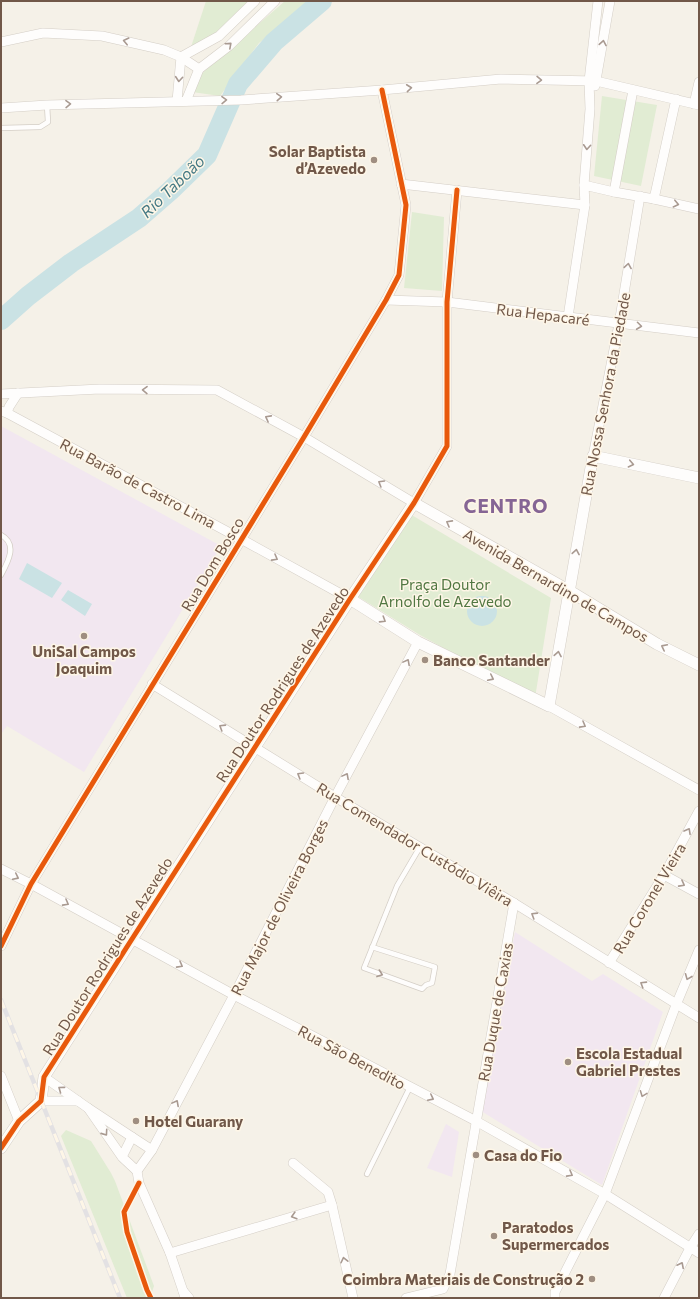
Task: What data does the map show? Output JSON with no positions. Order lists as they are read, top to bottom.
{
  "streets": {
    "street": [
      "Rua Hepacaré",
      "Rua Nossa Senhora da Piedade",
      "Rua Barão de Castro Lima",
      "Rua Dom Bosco",
      "Avenida Bernardino de Campos",
      "Rua Doutor Rodrigues de Azevedo",
      "Rua Comendador Custódio Viêira",
      "Rua Coronel Vieira",
      "Rua Major de Oliveira Borges",
      "Rua Duque de Caxias",
      "Rua São Benedito"
    ]
  },
  "crossings": [
    ["Rua Hepacaré", "Rua Nossa Senhora da Piedade"],
    ["Rua Hepacaré", "Rua Dom Bosco"],
    ["Rua Hepacaré", "Rua Doutor Rodrigues de Azevedo"],
    ["Rua Nossa Senhora da Piedade", "Rua Barão de Castro Lima"],
    ["Rua Nossa Senhora da Piedade", "Avenida Bernardino de Campos"],
    ["Rua Barão de Castro Lima", "Rua Dom Bosco"],
    ["Rua Barão de Castro Lima", "Rua Doutor Rodrigues de Azevedo"],
    ["Rua Barão de Castro Lima", "Rua Major de Oliveira Borges"],
    ["Rua Dom Bosco", "Rua Comendador Custódio Viêira"],
    ["Rua Dom Bosco", "Rua São Benedito"],
    ["Avenida Bernardino de Campos", "Rua Doutor Rodrigues de Azevedo"],
    ["Rua Doutor Rodrigues de Azevedo", "Rua Comendador Custódio Viêira"],
    ["Rua Doutor Rodrigues de Azevedo", "Rua São Benedito"],
    ["Rua Comendador Custódio Viêira", "Rua Coronel Vieira"],
    ["Rua Comendador Custódio Viêira", "Rua Major de Oliveira Borges"],
    ["Rua Comendador Custódio Viêira", "Rua Duque de Caxias"],
    ["Rua Major de Oliveira Borges", "Rua São Benedito"],
    ["Rua Duque de Caxias", "Rua São Benedito"]
  ],
  "one_way": [
    "Rua Barão de Castro Lima",
    "Avenida Bernardino de Campos",
    "Rua Comendador Custódio Viêira",
    "Rua Coronel Vieira",
    "Rua Major de Oliveira Borges",
    "Rua São Benedito"
  ],
  "districts": ["CENTRO"],
  "water": ["Rio Taboão"],
  "parks": ["Praça Doutor Arnolfo de Azevedo"],
  "places": [
    "Solar Baptista d’Azevedo",
    "UniSal Campos Joaquim",
    "Banco Santander",
    "Escola Estadual Gabriel Prestes",
    "Hotel Guarany",
    "Casa do Fio",
    "Paratodos Supermercados",
    "Coimbra Materiais de Construção 2"
  ]
}
